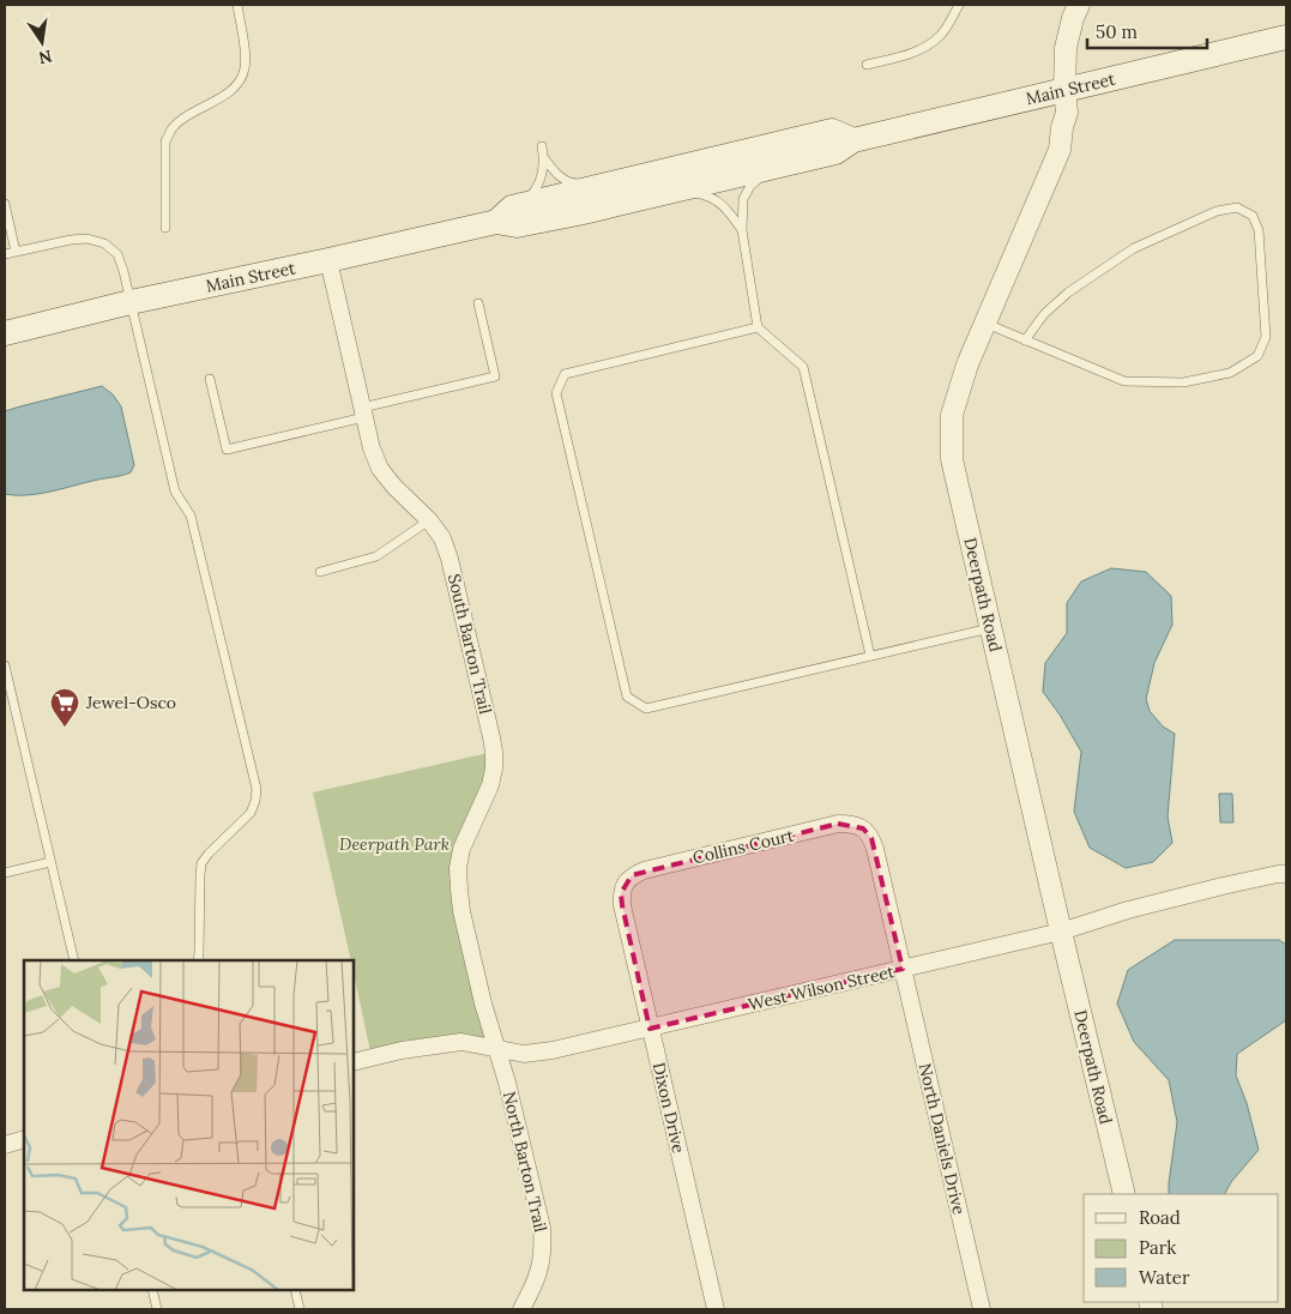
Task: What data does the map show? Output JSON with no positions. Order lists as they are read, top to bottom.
{
  "streets": {
    "main road": ["Main Street"],
    "street": [
      "Deerpath Road",
      "South Barton Trail",
      "Collins Court",
      "West Wilson Street",
      "Dixon Drive",
      "North Daniels Drive",
      "North Barton Trail"
    ]
  },
  "crossings": [
    ["Main Street", "Deerpath Road"],
    ["Main Street", "South Barton Trail"],
    ["Deerpath Road", "West Wilson Street"],
    ["South Barton Trail", "West Wilson Street"],
    ["South Barton Trail", "North Barton Trail"],
    ["Collins Court", "Dixon Drive"],
    ["Collins Court", "North Daniels Drive"],
    ["West Wilson Street", "Dixon Drive"],
    ["West Wilson Street", "North Daniels Drive"],
    ["West Wilson Street", "North Barton Trail"]
  ],
  "parks": ["Deerpath Park"],
  "places": {
    "supermarket": ["Jewel-Osco"]
  },
  "legend": ["Road", "Park", "Water"],
  "scale_bar": "50 m",
  "north": "bottom"
}
